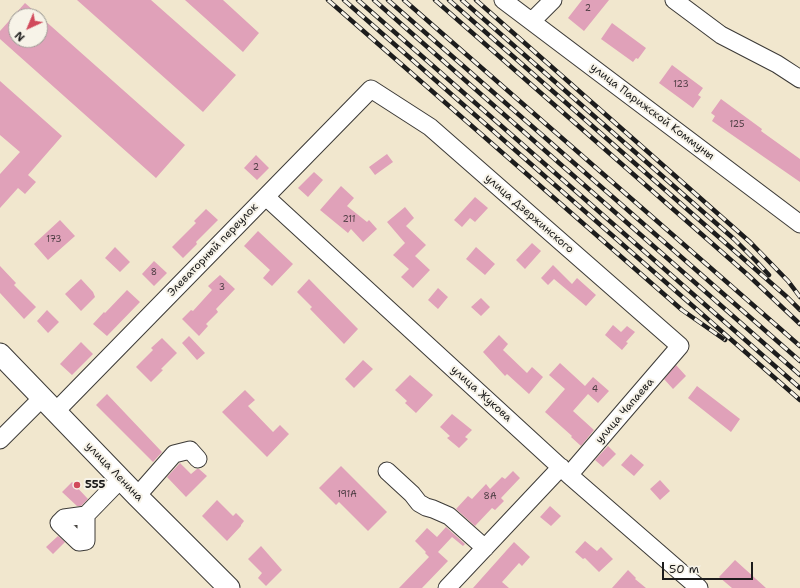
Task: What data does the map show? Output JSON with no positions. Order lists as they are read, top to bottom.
{
  "streets": {
    "main road": ["улица Ленина"],
    "street": [
      "улица Парижской Коммуны",
      "улица Дзержинского",
      "Элеваторный переулок",
      "улица Жукова",
      "улица Чапаева"
    ]
  },
  "crossings": [
    ["улица Дзержинского", "Элеваторный переулок"],
    ["улица Дзержинского", "улица Чапаева"],
    ["Элеваторный переулок", "улица Жукова"],
    ["Элеваторный переулок", "улица Ленина"],
    ["улица Жукова", "улица Чапаева"]
  ],
  "places": ["555"],
  "house_numbers": [
    "2",
    "123",
    "125",
    "2",
    "211",
    "173",
    "8",
    "3",
    "4",
    "191А",
    "8А"
  ],
  "scale_bar": "50 m",
  "north": "bottom left"
}
